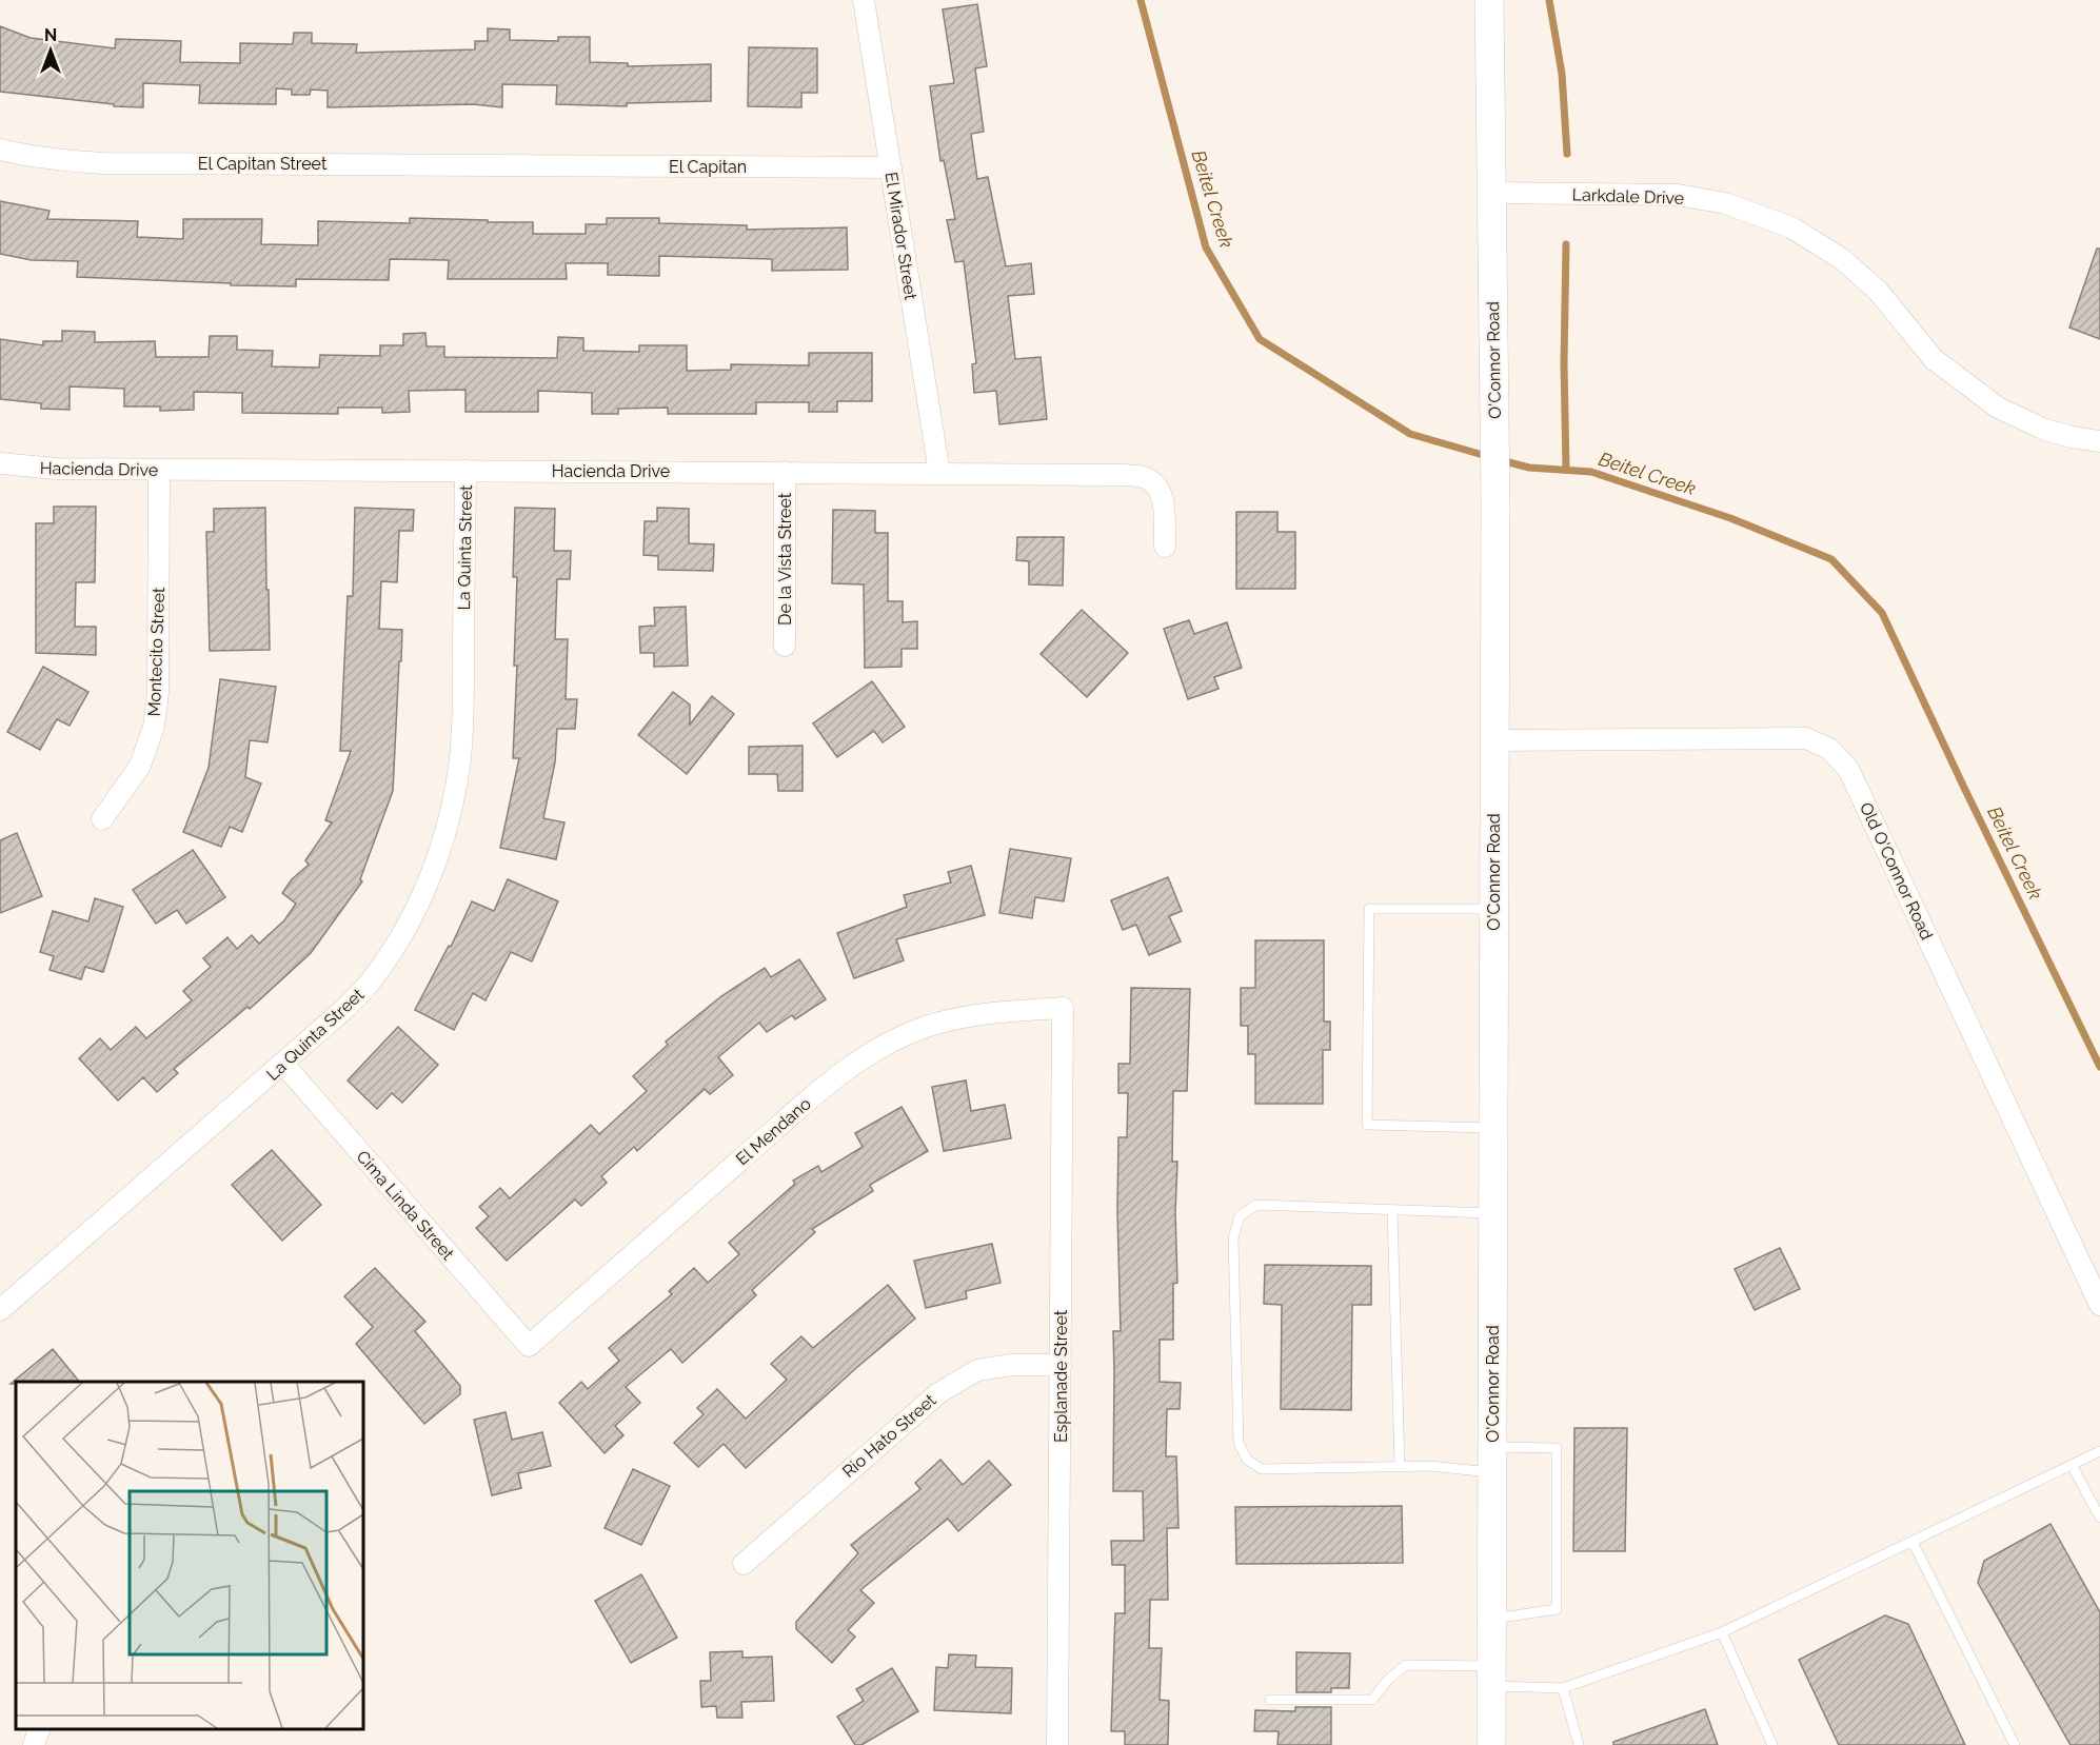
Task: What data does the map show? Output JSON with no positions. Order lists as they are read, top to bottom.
{
  "streets": {
    "main road": ["O'Connor Road"],
    "street": [
      "El Capitan Street",
      "El Capitan",
      "Larkdale Drive",
      "El Mirador Street",
      "Hacienda Drive",
      "La Quinta Street",
      "De la Vista Street",
      "Montecito Street",
      "Old O'Connor Road",
      "El Mendano",
      "Cima Linda Street",
      "Esplanade Street",
      "Rio Hato Street"
    ]
  },
  "crossings": [
    ["El Capitan Street", "El Capitan"],
    ["El Capitan", "El Mirador Street"],
    ["Larkdale Drive", "O'Connor Road"],
    ["El Mirador Street", "Hacienda Drive"],
    ["O'Connor Road", "Old O'Connor Road"],
    ["Hacienda Drive", "La Quinta Street"],
    ["Hacienda Drive", "De la Vista Street"],
    ["Hacienda Drive", "Montecito Street"],
    ["La Quinta Street", "Cima Linda Street"],
    ["El Mendano", "Cima Linda Street"],
    ["El Mendano", "Esplanade Street"],
    ["Esplanade Street", "Rio Hato Street"]
  ],
  "water": ["Beitel Creek"],
  "north": "top"
}
